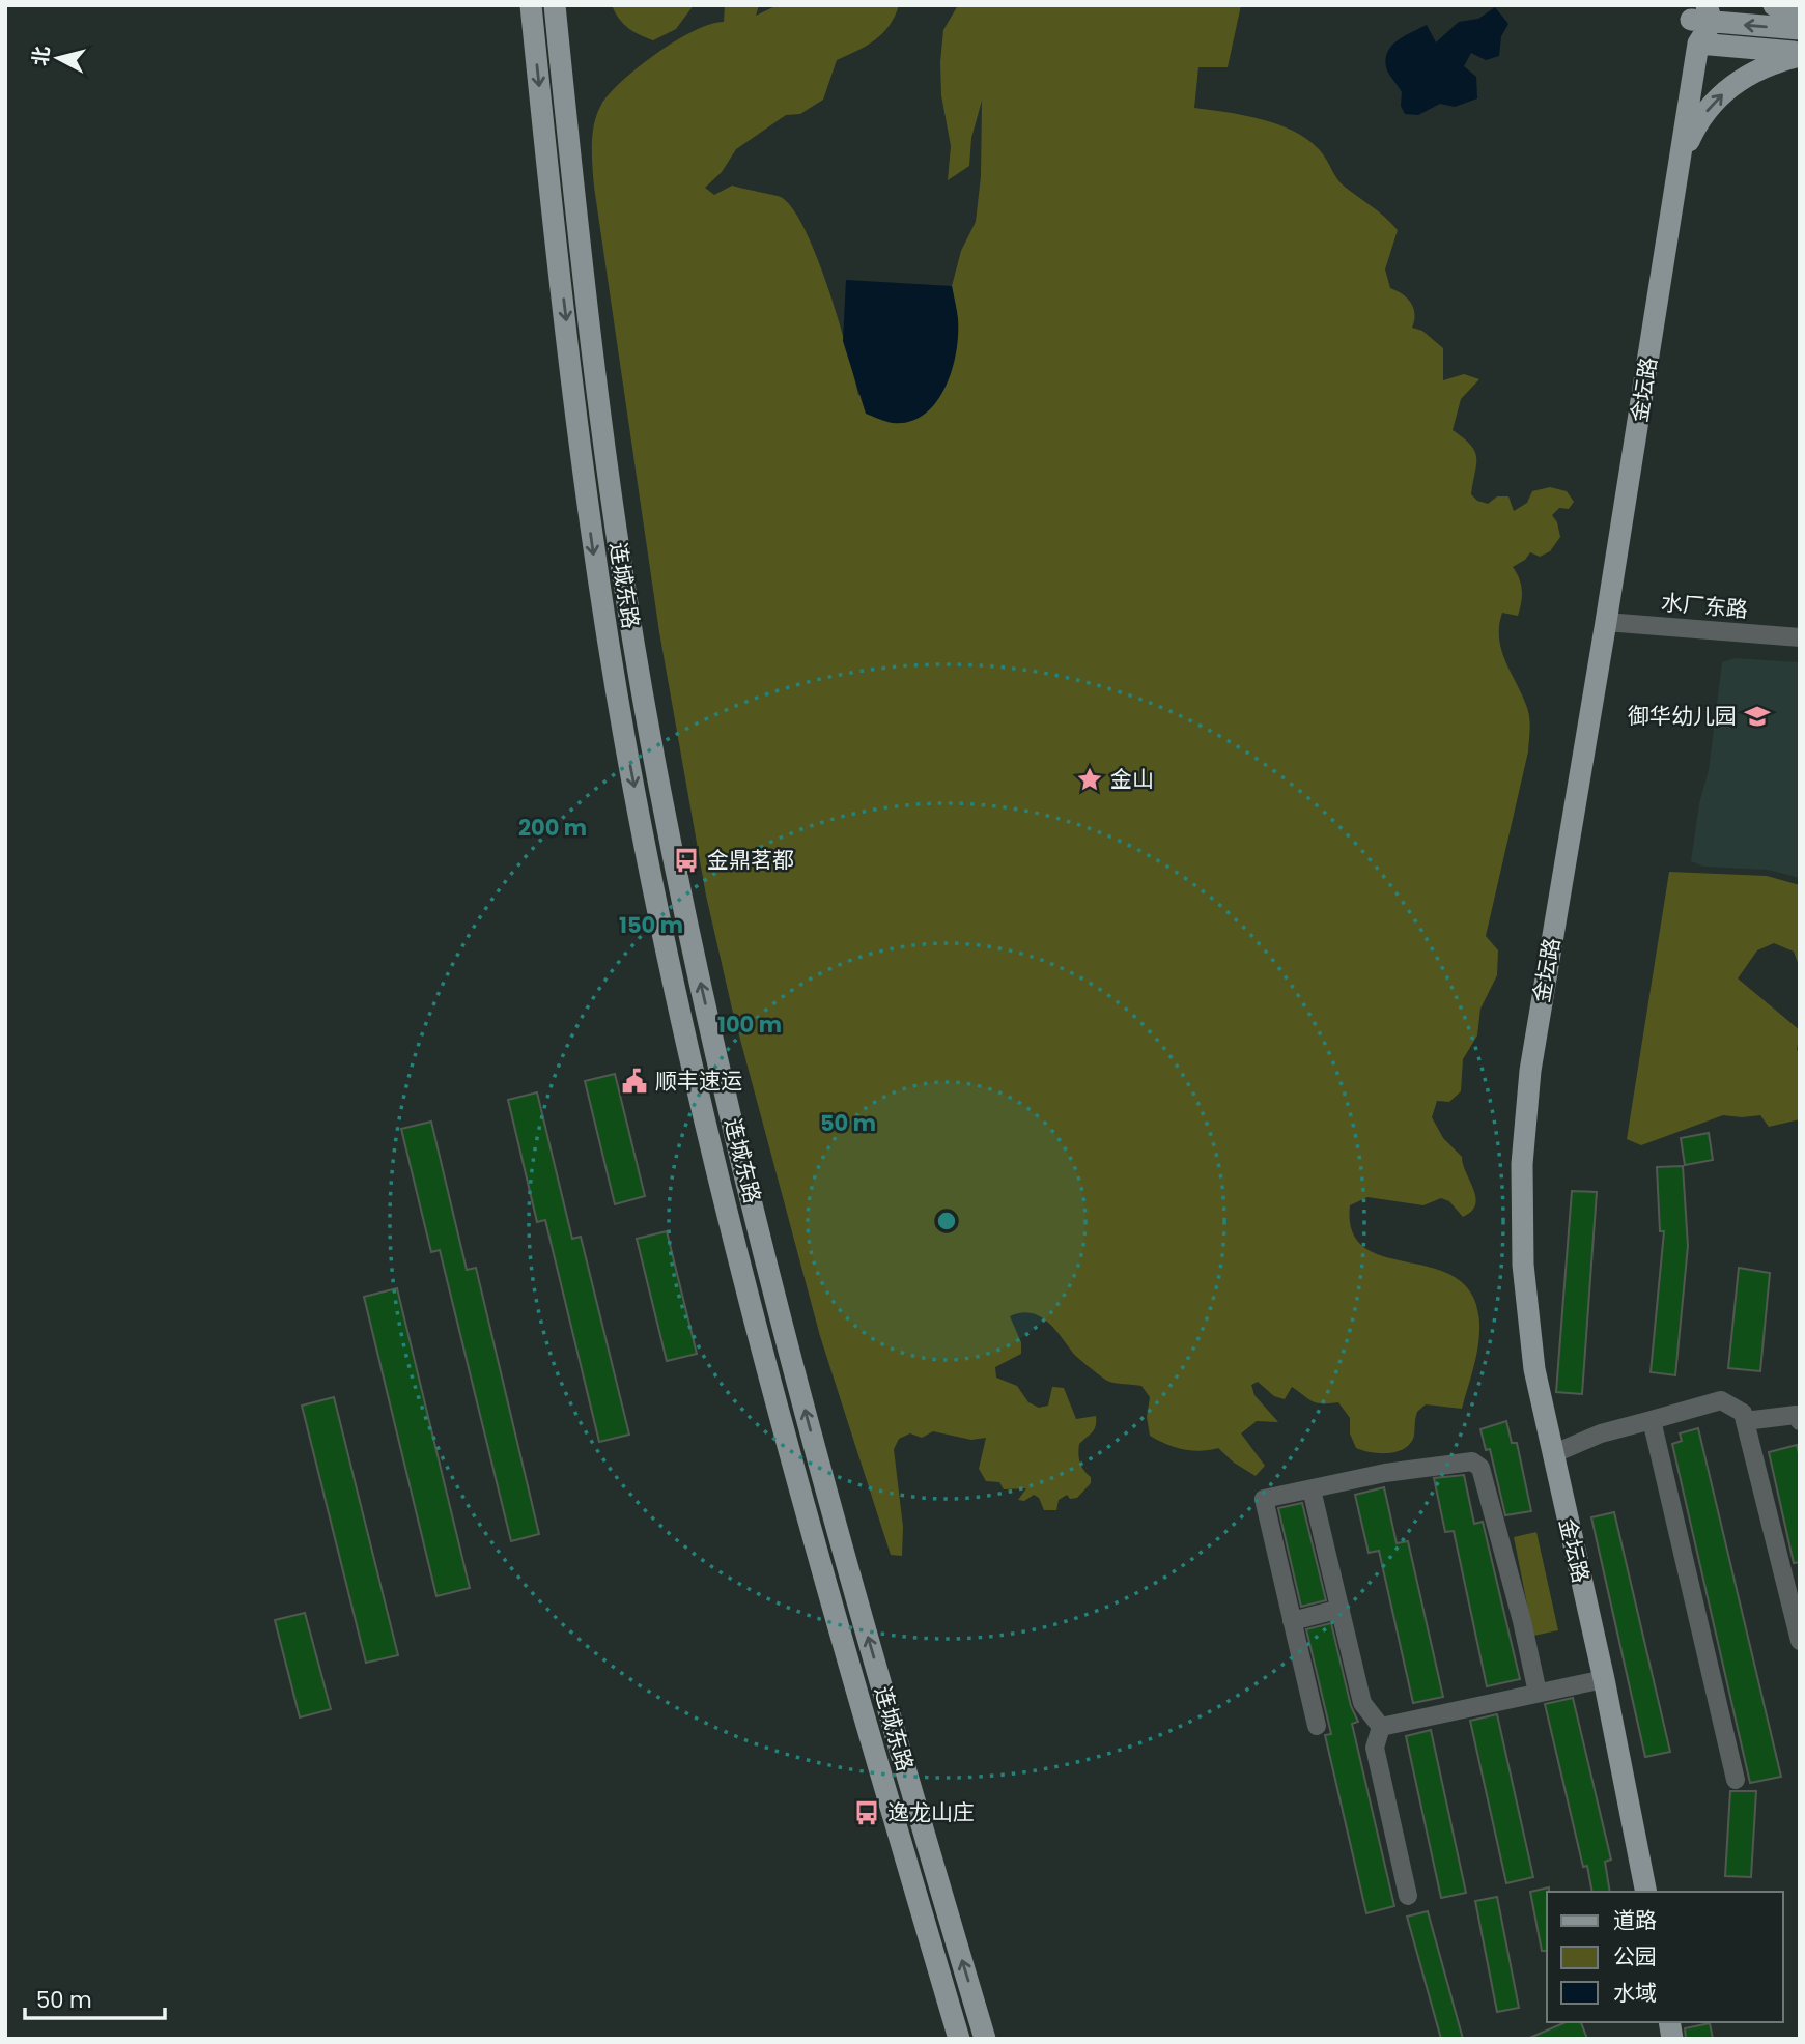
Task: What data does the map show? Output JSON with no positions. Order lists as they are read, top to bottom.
{
  "streets": {
    "main road": ["金坛路", "连城东路"],
    "street": ["水厂东路"]
  },
  "crossings": [
    ["金坛路", "水厂东路"]
  ],
  "places": {
    "school or university": ["御华幼儿园"],
    "place": ["金山"],
    "bus stop": ["金鼎茗都", "逸龙山庄"],
    "public building": ["顺丰速运"]
  },
  "legend": ["道路", "公园", "水域"],
  "scale_bar": "50 m",
  "north": "left",
  "rings": [
    "200 m",
    "150 m",
    "100 m",
    "50 m"
  ]
}
